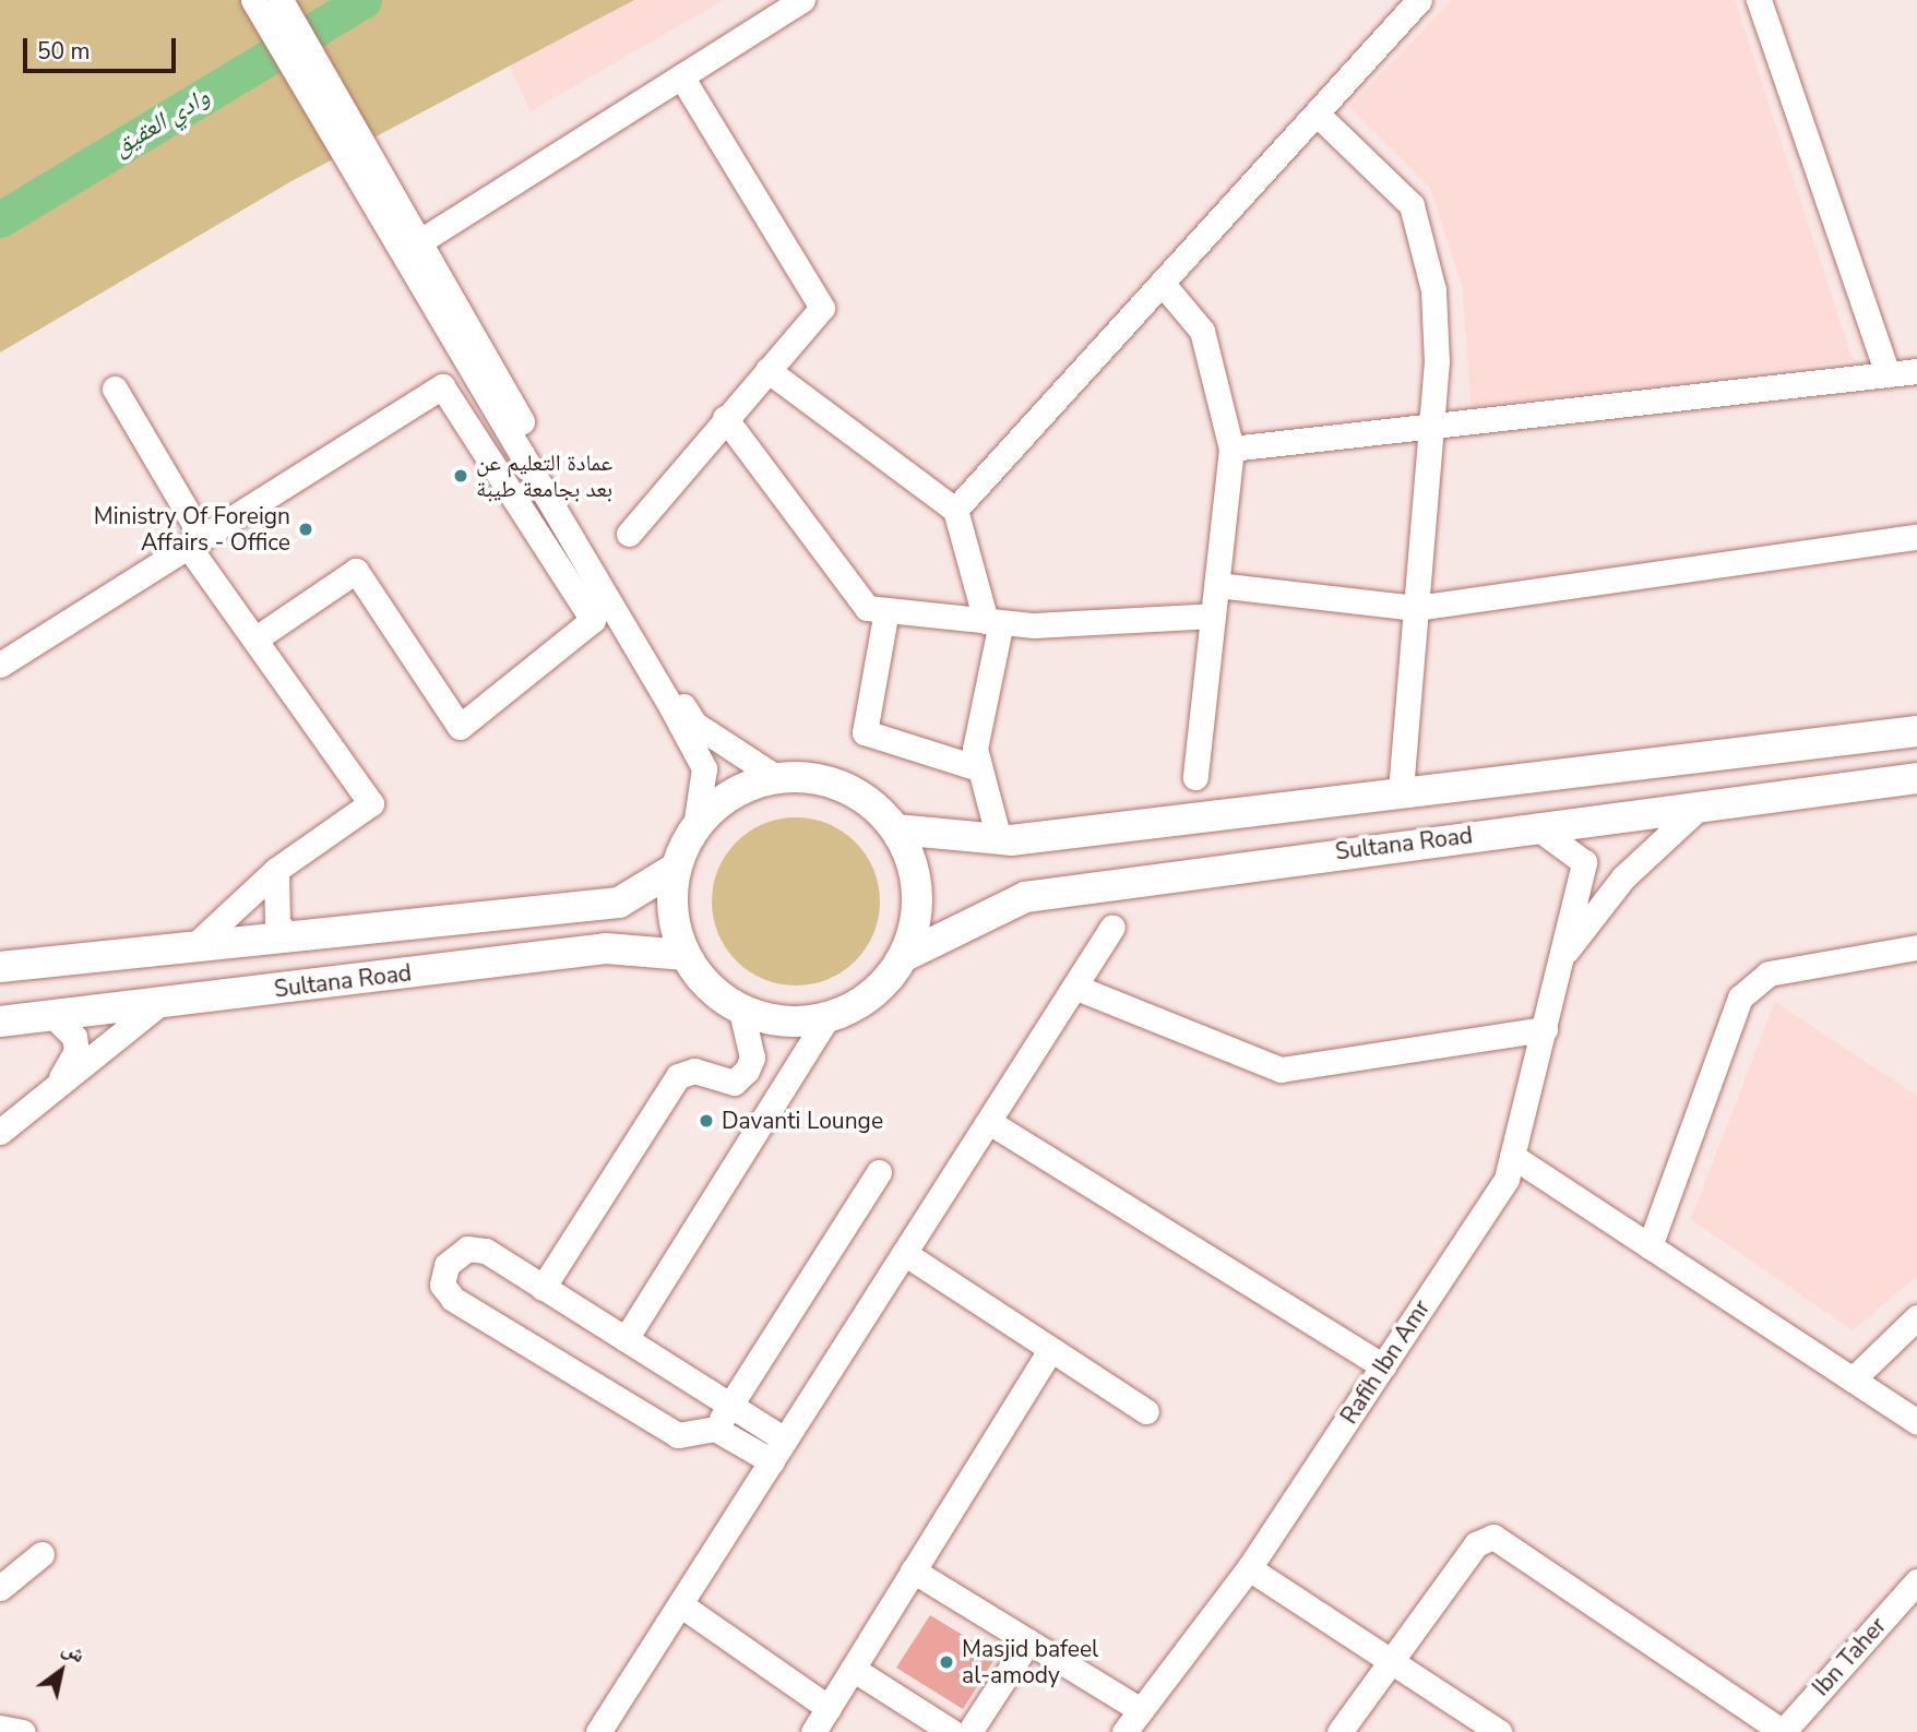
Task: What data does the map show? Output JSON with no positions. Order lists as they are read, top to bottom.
{
  "streets": {
    "main road": ["Sultana Road"],
    "street": ["Rafih Ibn Amr", "Ibn Taher"]
  },
  "crossings": [
    ["Sultana Road", "Rafih Ibn Amr"]
  ],
  "water": ["وادي العقيق"],
  "places": [
    "عمادة التعليم عن بعد بجامعة طيبة",
    "Ministry Of Foreign Affairs - Office",
    "Davanti Lounge",
    "Masjid bafeel al-amody"
  ],
  "scale_bar": "50 m",
  "north": "top right"
}
